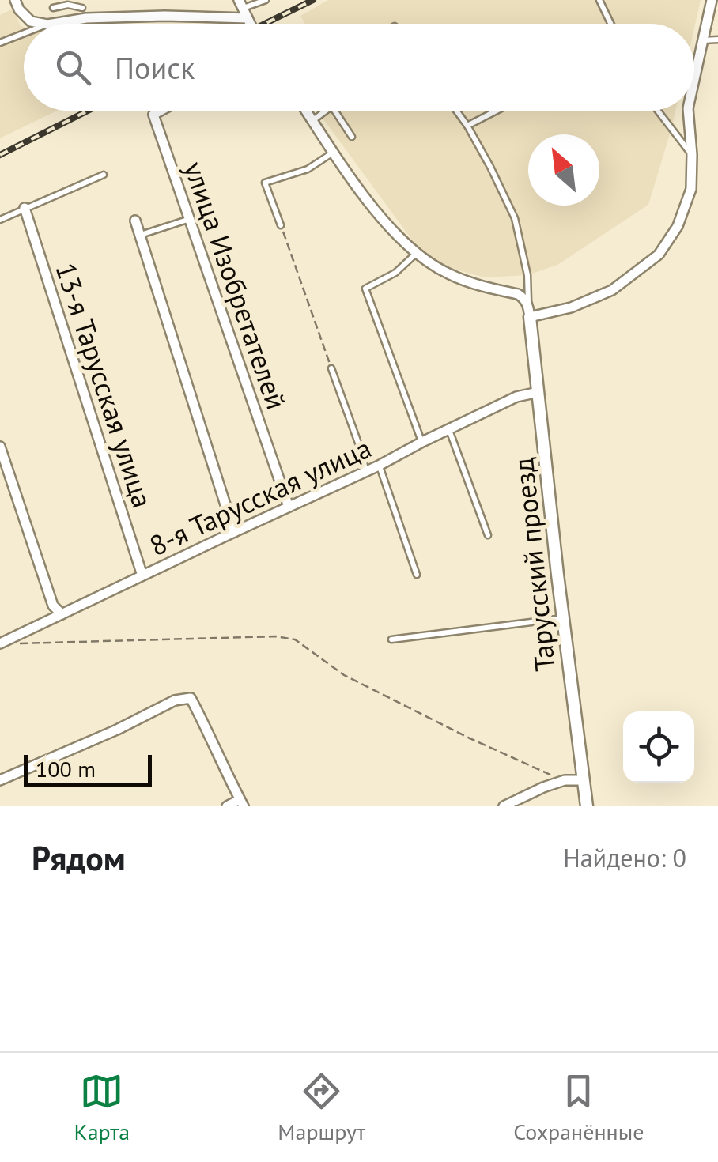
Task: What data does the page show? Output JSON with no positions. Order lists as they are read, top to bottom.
{
  "streets": {
    "street": [
      "улица Изобретателей",
      "13-я Тарусская улица",
      "8-я Тарусская улица",
      "Тарусский проезд"
    ]
  },
  "crossings": [
    ["улица Изобретателей", "8-я Тарусская улица"],
    ["13-я Тарусская улица", "8-я Тарусская улица"],
    ["8-я Тарусская улица", "Тарусский проезд"]
  ],
  "scale_bar": "100 m",
  "north": "top left",
  "page": {
    "search": "Поиск",
    "scale": "100 m",
    "heading": ["Рядом", "Найдено: 0"],
    "nav": ["Карта", "Маршрут", "Сохранённые"]
  }
}
